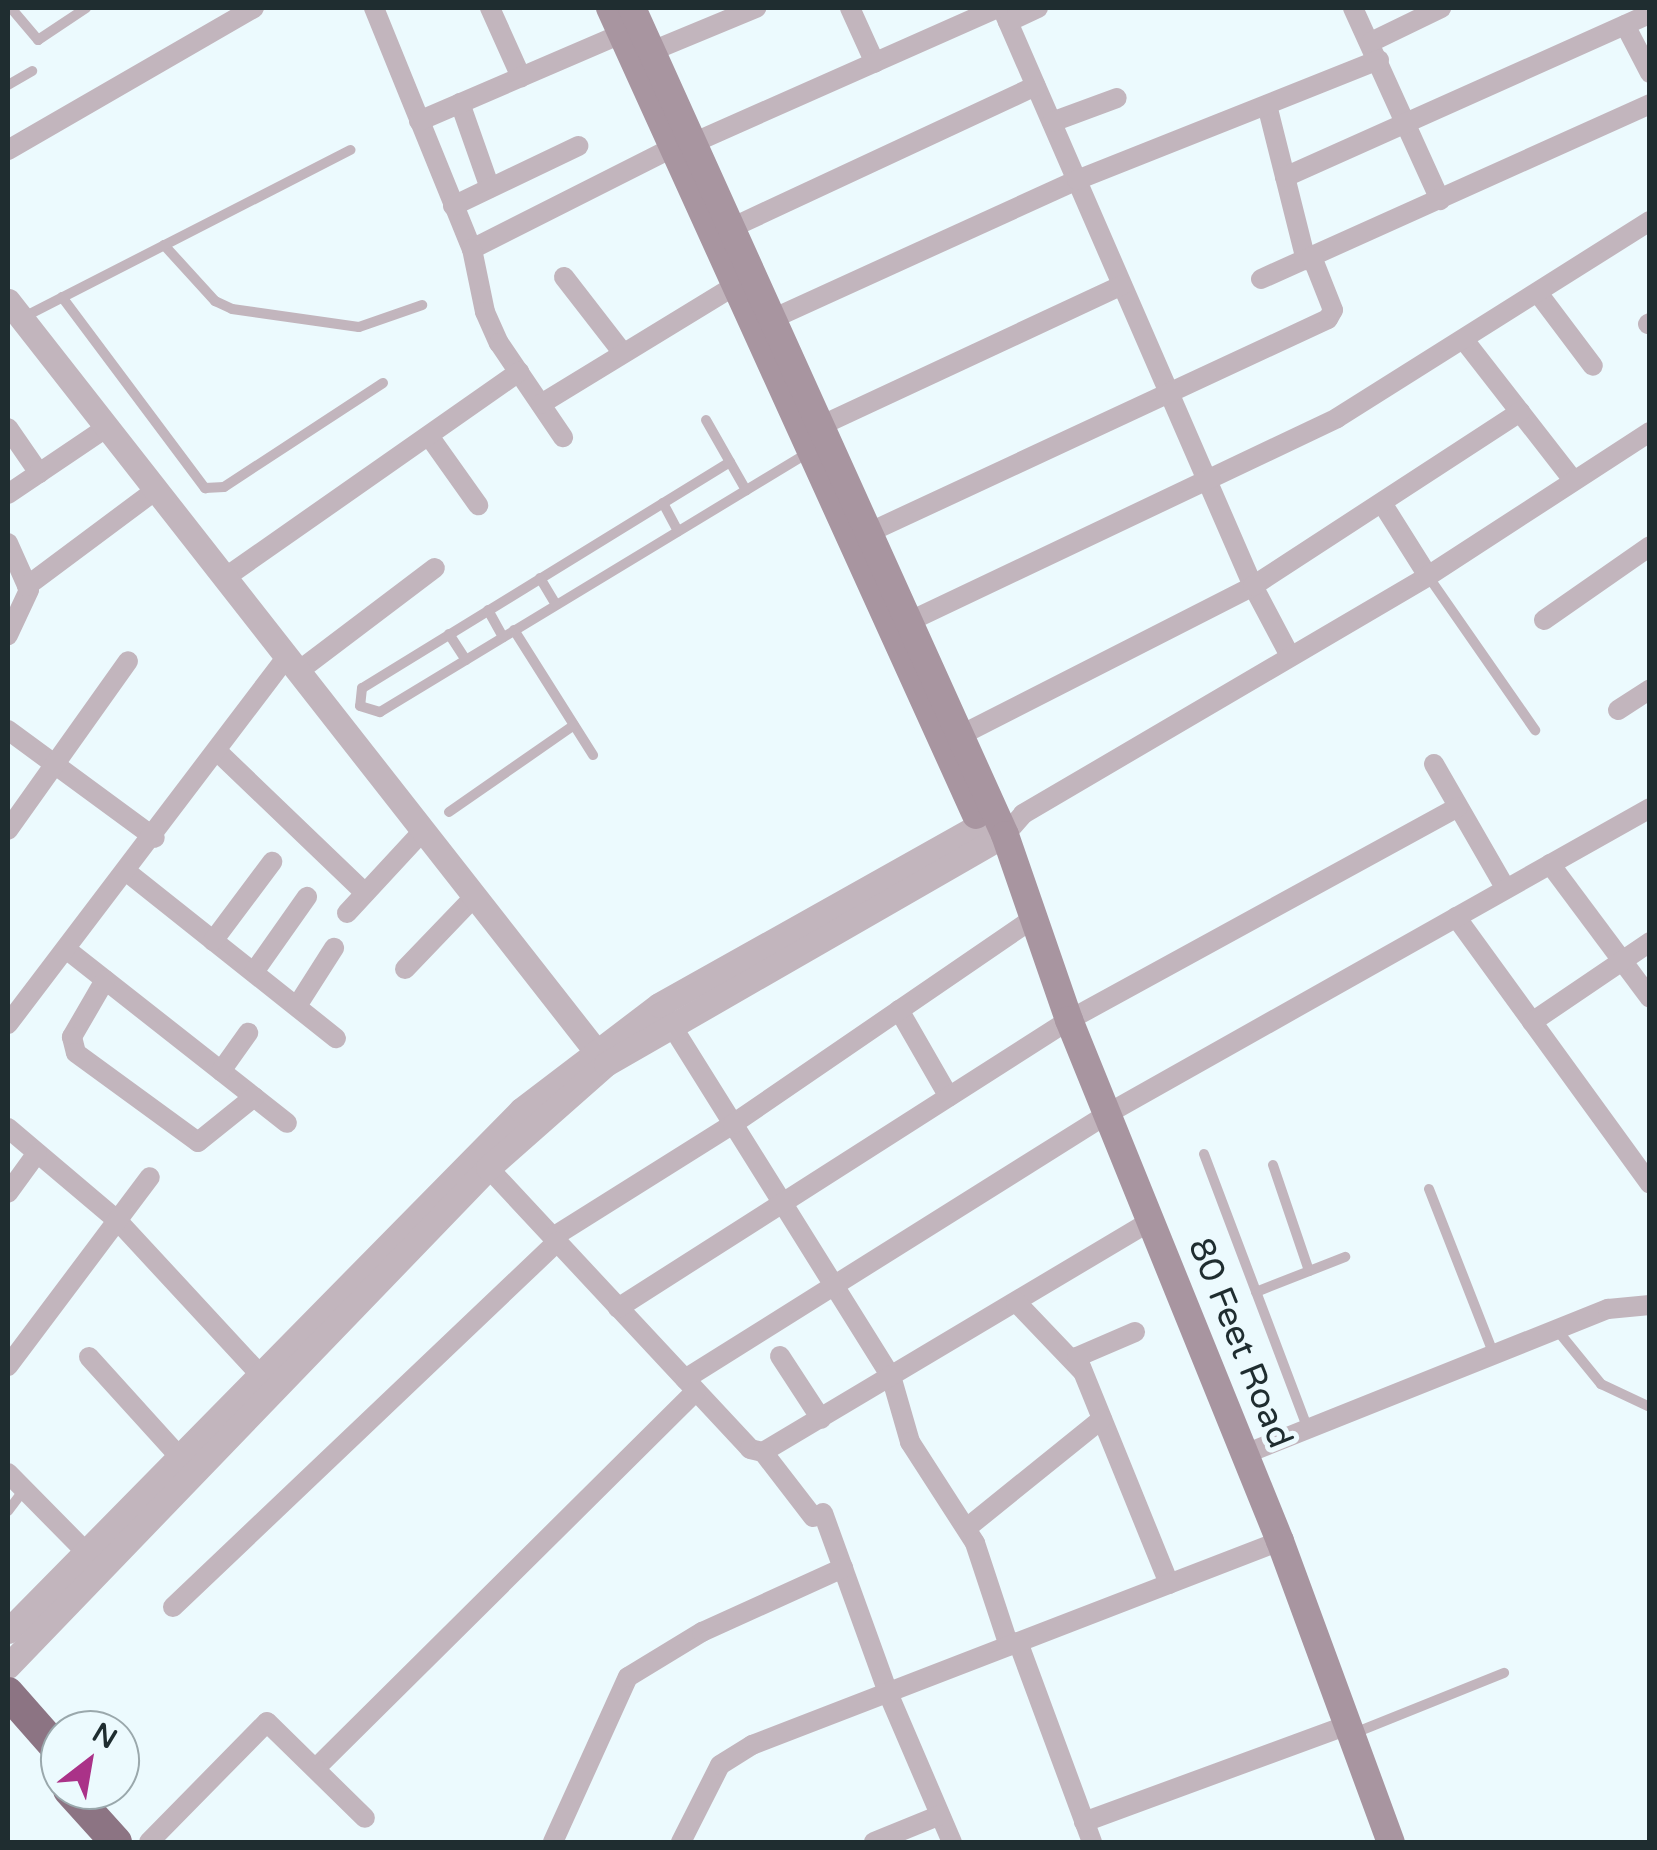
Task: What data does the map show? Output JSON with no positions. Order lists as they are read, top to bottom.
{
  "streets": {
    "main road": ["80 Feet Road"]
  },
  "north": "top right"
}
